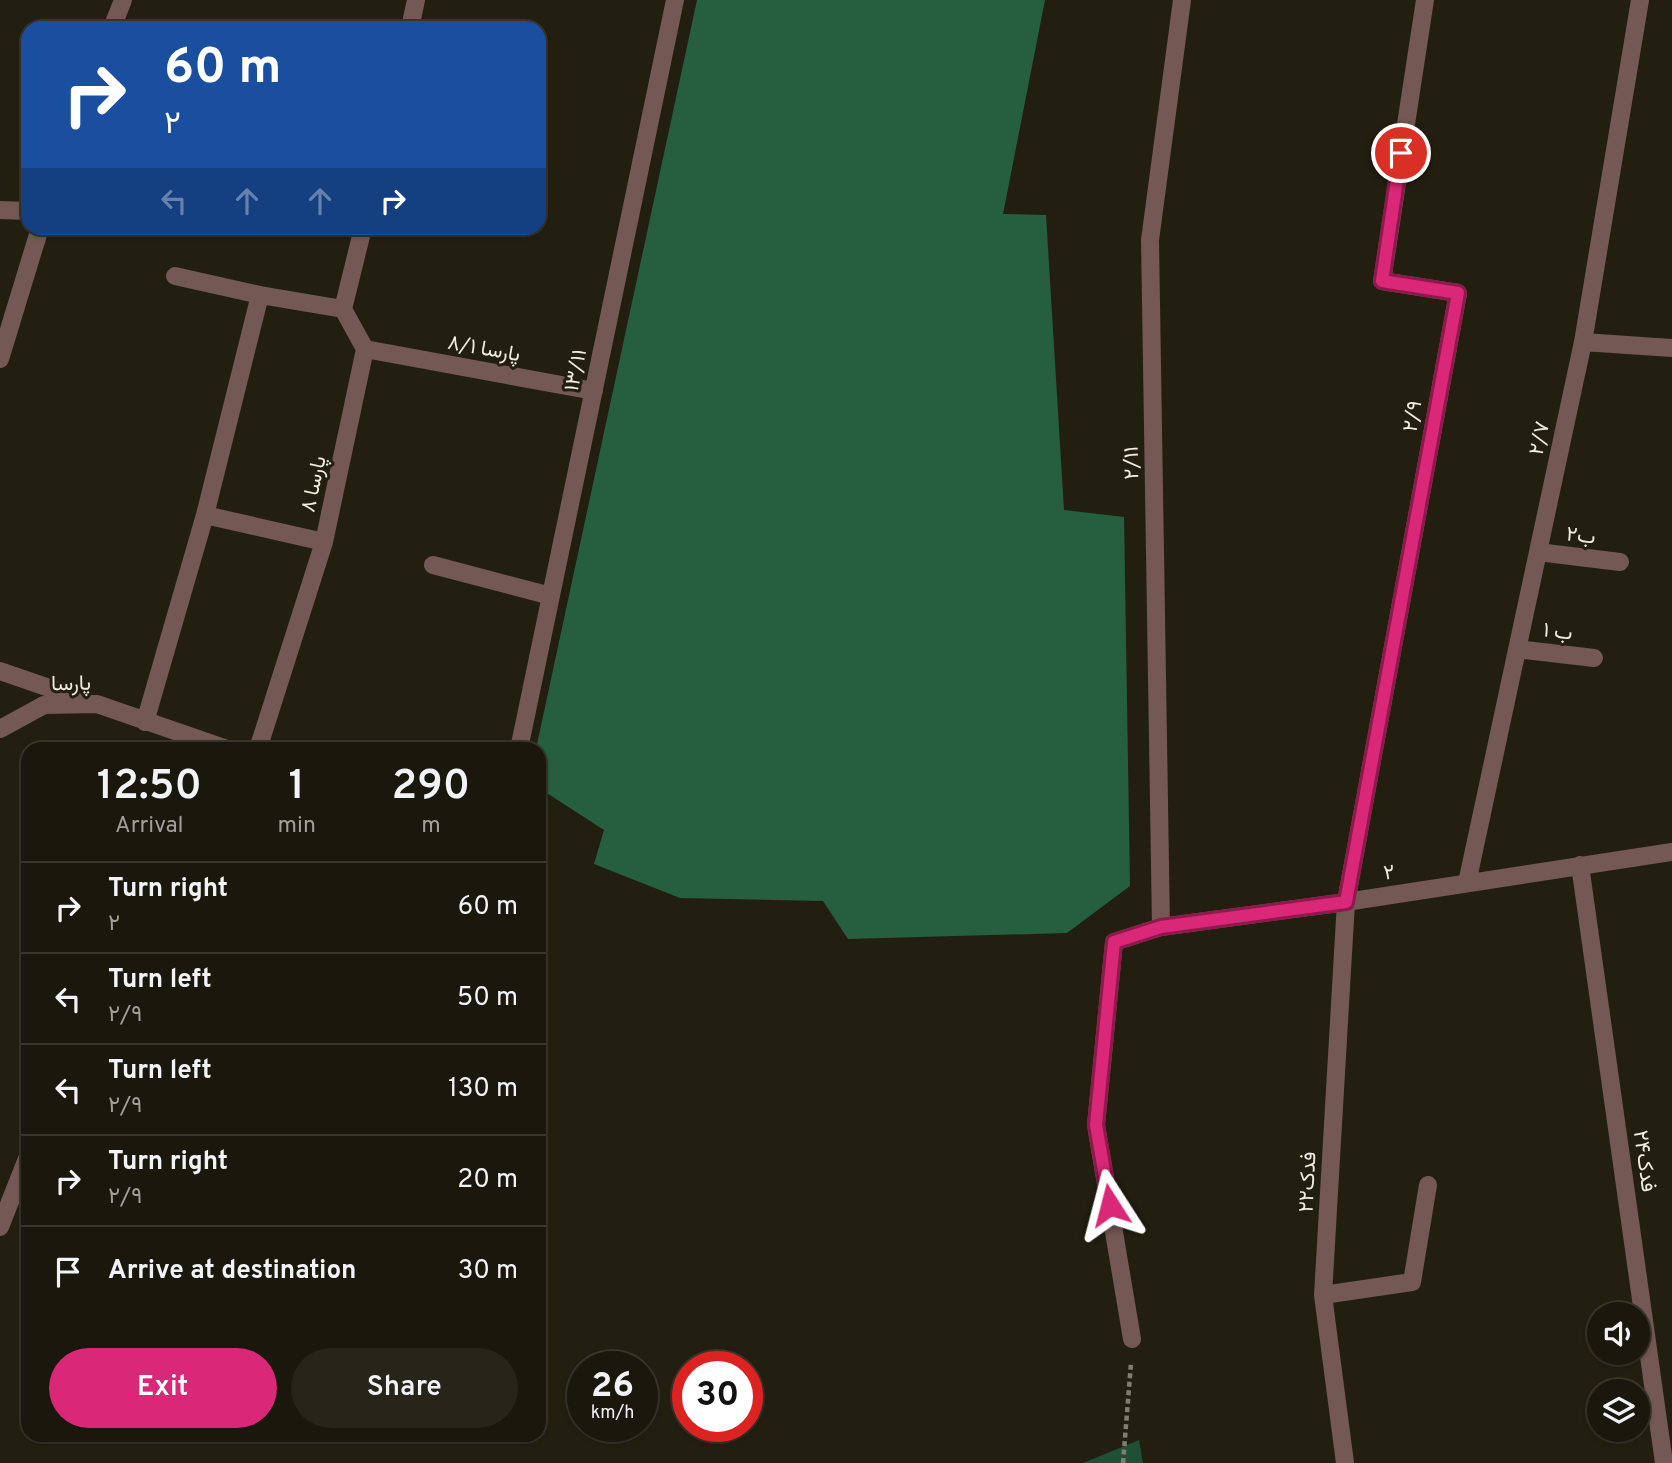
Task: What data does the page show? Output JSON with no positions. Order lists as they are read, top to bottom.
{
  "streets": {
    "street": [
      "۸/۱ پارسا",
      "۱۳/۱۱",
      "۲/۹",
      "۲/۷",
      "۲/۱۱",
      "۸ پارسا",
      "۲ب",
      "۱ ب",
      "پارسا",
      "۲",
      "فدک۲۴",
      "فدک۲۲"
    ]
  },
  "crossings": [
    ["۸/۱ پارسا", "۱۳/۱۱"],
    ["۸/۱ پارسا", "۸ پارسا"],
    ["۲/۹", "۲"],
    ["۲/۹", "فدک۲۲"],
    ["۲/۷", "۲ب"],
    ["۲/۷", "۱ ب"],
    ["۲/۷", "۲"],
    ["۲/۱۱", "۲"],
    ["۲", "فدک۲۴"],
    ["۲", "فدک۲۲"]
  ],
  "page": {
    "turn": ["60 m", "۲"],
    "eta": [
      "12:50",
      "Arrival",
      "1",
      "min",
      "290",
      "m"
    ],
    "list": [
      {
        "name": "Turn right",
        "note": "۲",
        "value": "60 m"
      },
      {
        "name": "Turn left",
        "note": "۲/۹",
        "value": "50 m"
      },
      {
        "name": "Turn left",
        "note": "۲/۹",
        "value": "130 m"
      },
      {
        "name": "Turn right",
        "note": "۲/۹",
        "value": "20 m"
      },
      {
        "name": "Arrive at destination",
        "value": "30 m"
      }
    ],
    "buttons": ["Exit", "Share"],
    "speed": "26 km/h",
    "limit": "30"
  }
}
